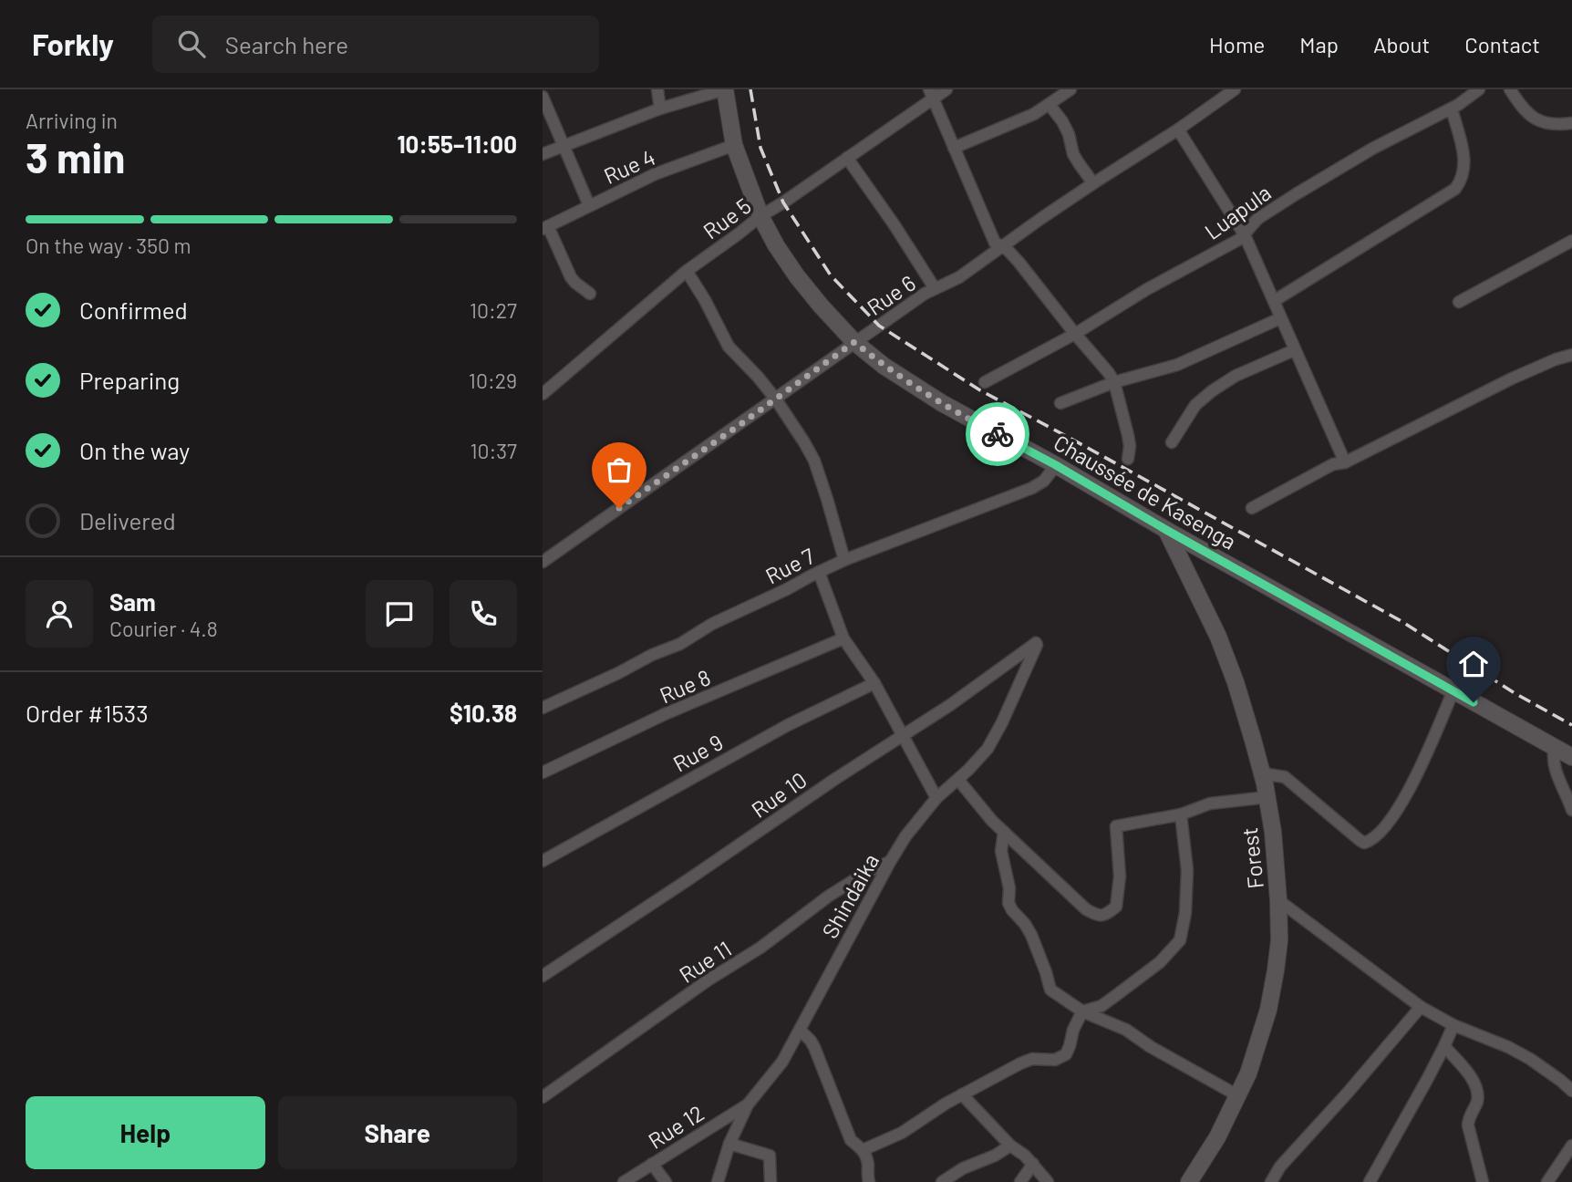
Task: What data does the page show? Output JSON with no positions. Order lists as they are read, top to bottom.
{
  "streets": {
    "main road": ["Chaussée de Kasenga", "Forest"],
    "street": [
      "Rue 4",
      "Luapula",
      "Rue 5",
      "Rue 6",
      "Rue 7",
      "Rue 8",
      "Rue 9",
      "Rue 10",
      "Shindaika",
      "Rue 11",
      "Rue 12"
    ]
  },
  "crossings": [
    ["Rue 4", "Chaussée de Kasenga"],
    ["Rue 5", "Chaussée de Kasenga"],
    ["Rue 6", "Chaussée de Kasenga"],
    ["Chaussée de Kasenga", "Rue 7"],
    ["Chaussée de Kasenga", "Forest"],
    ["Rue 10", "Shindaika"],
    ["Shindaika", "Rue 11"],
    ["Shindaika", "Rue 12"]
  ],
  "page": {
    "header": "Forkly",
    "search": "Search here",
    "nav": [
      "Home",
      "Map",
      "About",
      "Contact"
    ],
    "heading": ["3 min", "Arriving in", "10:55–11:00"],
    "panel": [
      "Sam",
      "Courier · 4.8",
      "Order #1533",
      "$10.38"
    ],
    "bar": "On the way · 350 m",
    "list": [
      ["Confirmed", "10:27"],
      ["Preparing", "10:29"],
      ["On the way", "10:37"],
      "Delivered"
    ],
    "buttons": ["Help", "Share"]
  }
}
